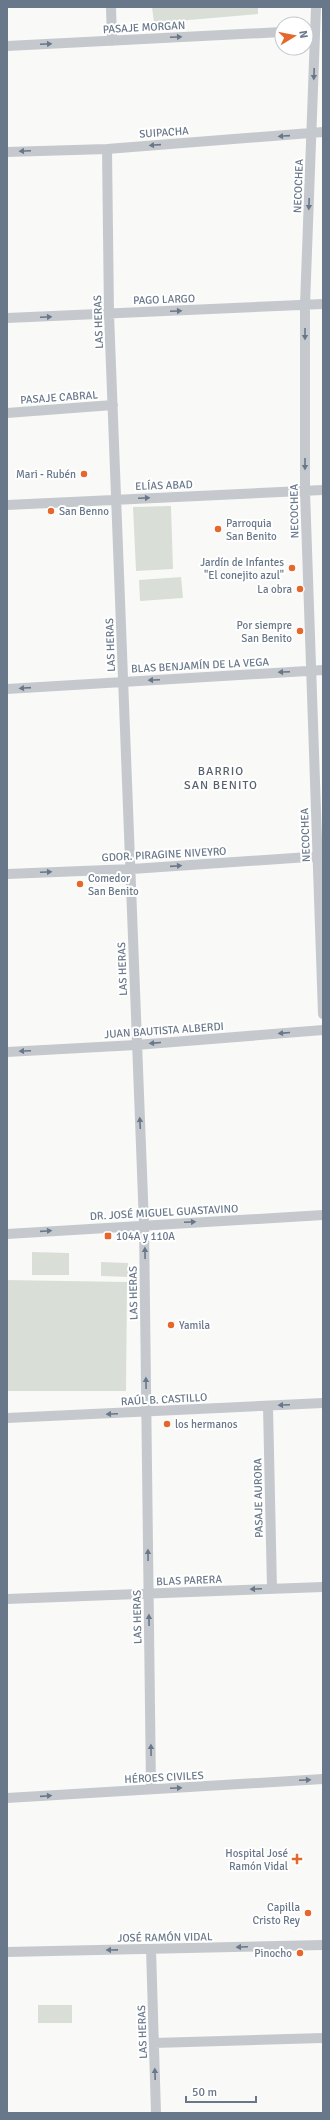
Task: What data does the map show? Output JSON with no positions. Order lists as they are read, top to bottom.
{
  "streets": {
    "street": [
      "PASAJE MORGAN",
      "SUIPACHA",
      "NECOCHEA",
      "PAGO LARGO",
      "LAS HERAS",
      "PASAJE CABRAL",
      "ELÍAS ABAD",
      "BLAS BENJAMÍN DE LA VEGA",
      "GDOR. PIRAGINE NIVEYRO",
      "JUAN BAUTISTA ALBERDI",
      "DR. JOSÉ MIGUEL GUASTAVINO",
      "RAÚL B. CASTILLO",
      "PASAJE AURORA",
      "BLAS PARERA",
      "HÉROES CIVILES",
      "JOSÉ RAMÓN VIDAL"
    ]
  },
  "crossings": [
    ["SUIPACHA", "NECOCHEA"],
    ["SUIPACHA", "LAS HERAS"],
    ["NECOCHEA", "PAGO LARGO"],
    ["NECOCHEA", "ELÍAS ABAD"],
    ["NECOCHEA", "BLAS BENJAMÍN DE LA VEGA"],
    ["NECOCHEA", "GDOR. PIRAGINE NIVEYRO"],
    ["PAGO LARGO", "LAS HERAS"],
    ["LAS HERAS", "PASAJE CABRAL"],
    ["LAS HERAS", "ELÍAS ABAD"],
    ["LAS HERAS", "BLAS BENJAMÍN DE LA VEGA"],
    ["LAS HERAS", "GDOR. PIRAGINE NIVEYRO"],
    ["LAS HERAS", "JUAN BAUTISTA ALBERDI"],
    ["LAS HERAS", "DR. JOSÉ MIGUEL GUASTAVINO"],
    ["LAS HERAS", "RAÚL B. CASTILLO"],
    ["LAS HERAS", "BLAS PARERA"],
    ["LAS HERAS", "HÉROES CIVILES"],
    ["LAS HERAS", "JOSÉ RAMÓN VIDAL"],
    ["RAÚL B. CASTILLO", "PASAJE AURORA"],
    ["PASAJE AURORA", "BLAS PARERA"]
  ],
  "one_way": [
    "PASAJE MORGAN",
    "SUIPACHA",
    "NECOCHEA",
    "PAGO LARGO",
    "LAS HERAS",
    "ELÍAS ABAD",
    "BLAS BENJAMÍN DE LA VEGA",
    "GDOR. PIRAGINE NIVEYRO",
    "JUAN BAUTISTA ALBERDI",
    "DR. JOSÉ MIGUEL GUASTAVINO",
    "RAÚL B. CASTILLO",
    "BLAS PARERA",
    "HÉROES CIVILES",
    "JOSÉ RAMÓN VIDAL"
  ],
  "districts": ["BARRIO SAN BENITO"],
  "places": {
    "other": [
      "Mari - Rubén",
      "San Benno",
      "Parroquia San Benito",
      "Jardín de Infantes \"El conejito azul\"",
      "La obra",
      "Por siempre San Benito",
      "Comedor San Benito",
      "Yamila",
      "los hermanos",
      "Capilla Cristo Rey",
      "Pinocho"
    ],
    "transit": ["104A y 110A"],
    "health": ["Hospital José Ramón Vidal"]
  },
  "scale_bar": "50 m",
  "north": "right"
}
